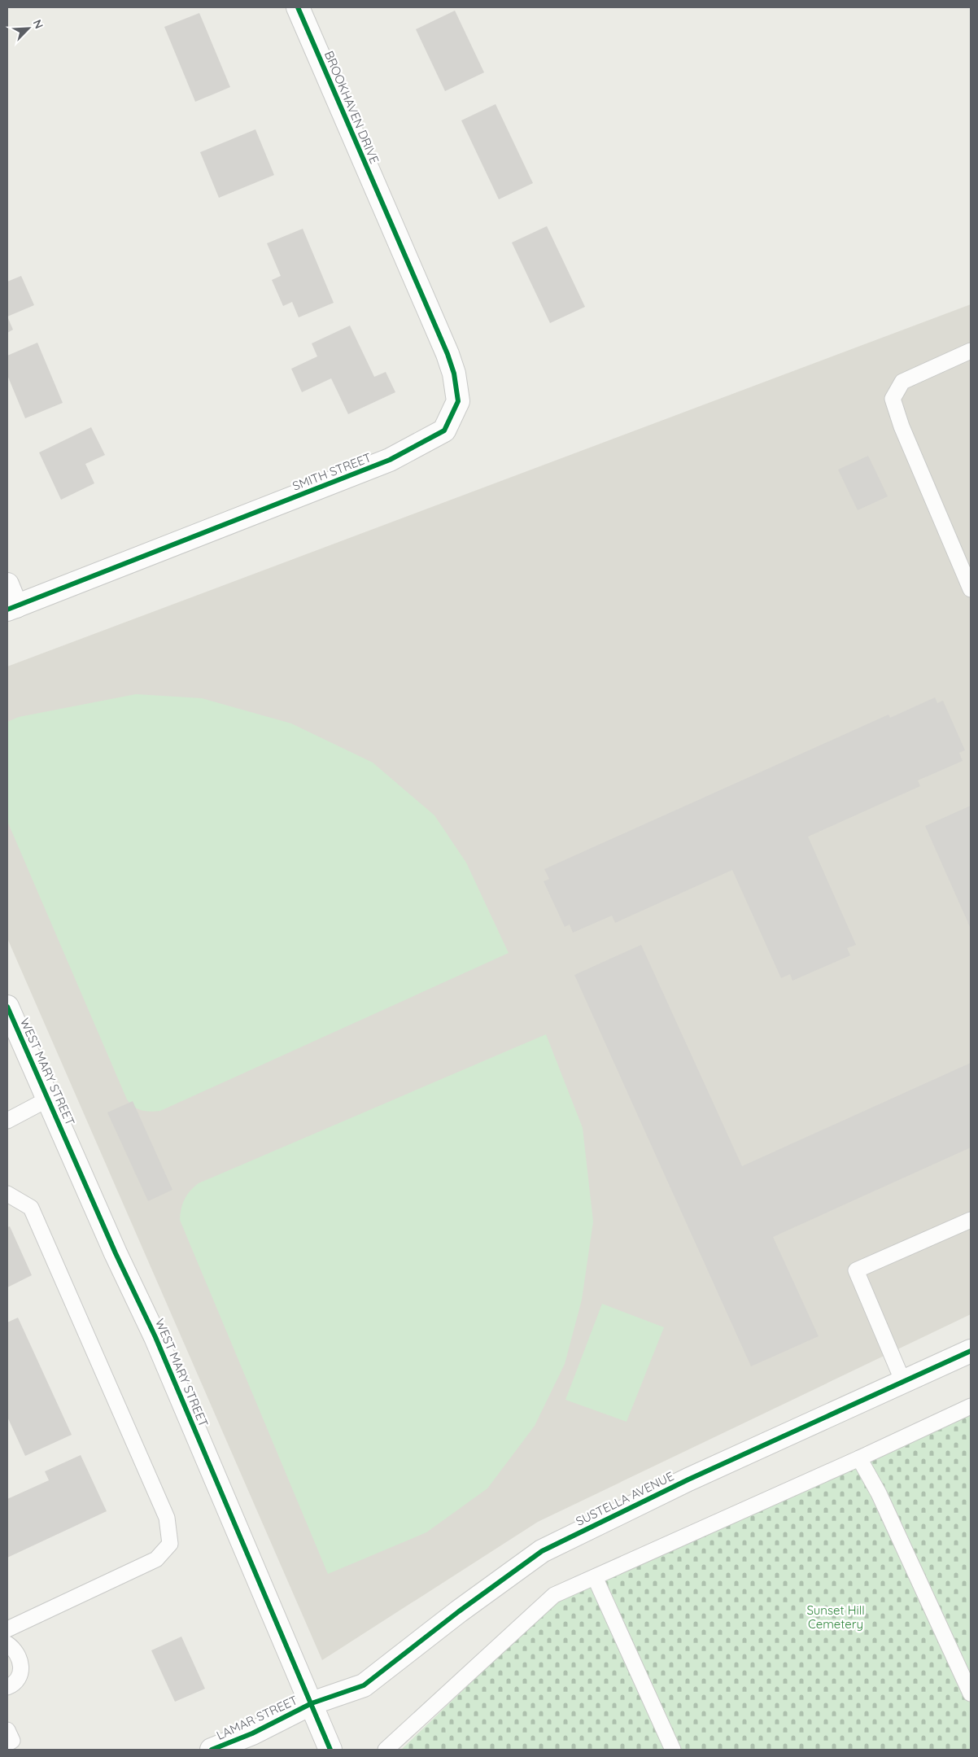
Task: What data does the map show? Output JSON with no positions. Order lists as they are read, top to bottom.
{
  "streets": {
    "street": [
      "BROOKHAVEN DRIVE",
      "SMITH STREET",
      "WEST MARY STREET",
      "SUSTELLA AVENUE",
      "LAMAR STREET"
    ]
  },
  "crossings": [
    ["BROOKHAVEN DRIVE", "SMITH STREET"],
    ["WEST MARY STREET", "SUSTELLA AVENUE"],
    ["WEST MARY STREET", "LAMAR STREET"],
    ["SUSTELLA AVENUE", "LAMAR STREET"]
  ],
  "parks": ["Sunset Hill Cemetery"],
  "north": "top right"
}
